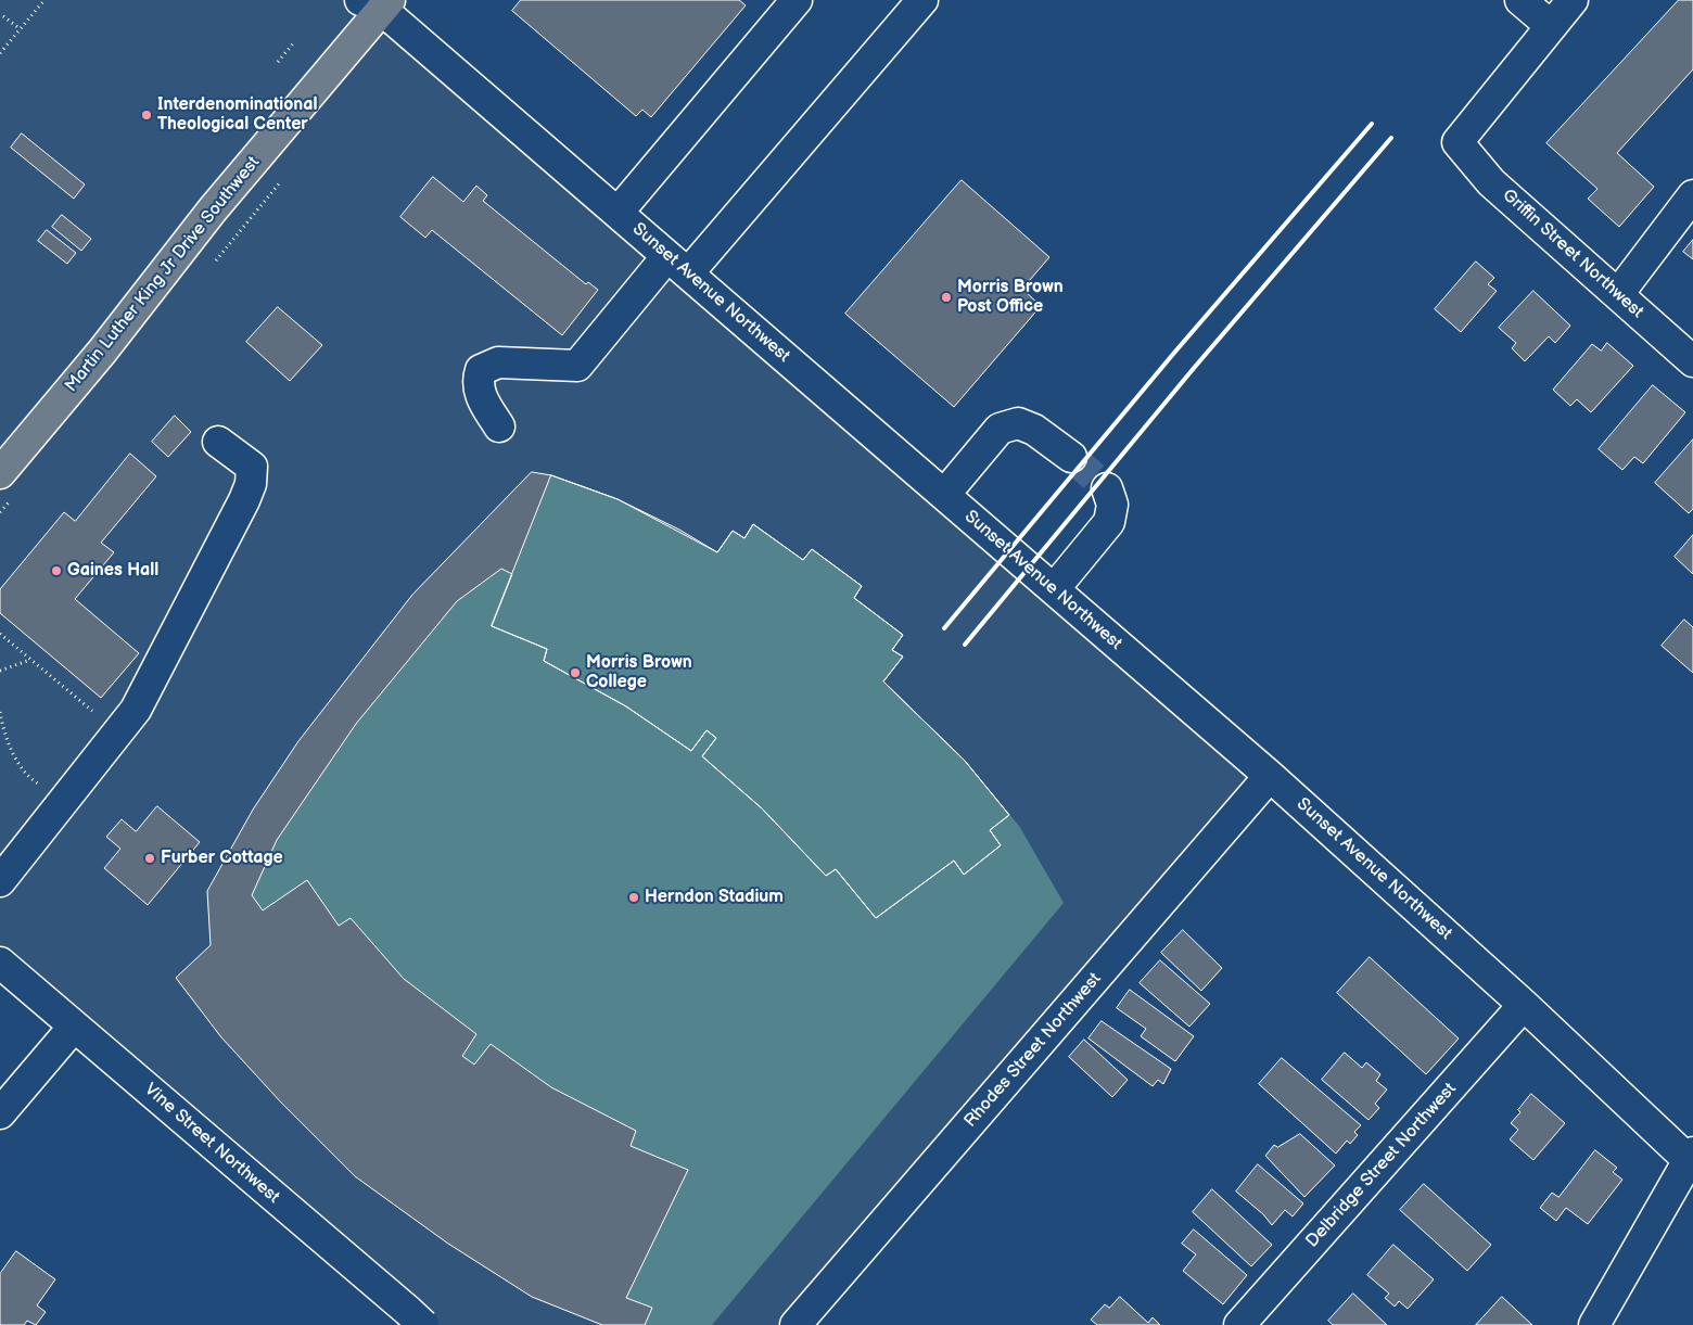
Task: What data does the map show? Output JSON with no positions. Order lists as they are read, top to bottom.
{
  "streets": {
    "main road": ["Martin Luther King Jr Drive Southwest"],
    "street": [
      "Griffin Street Northwest",
      "Sunset Avenue Northwest",
      "Rhodes Street Northwest",
      "Vine Street Northwest",
      "Delbridge Street Northwest"
    ]
  },
  "crossings": [
    ["Martin Luther King Jr Drive Southwest", "Sunset Avenue Northwest"],
    ["Sunset Avenue Northwest", "Rhodes Street Northwest"],
    ["Sunset Avenue Northwest", "Delbridge Street Northwest"]
  ],
  "places": [
    "Interdenominational Theological Center",
    "Morris Brown Post Office",
    "Gaines Hall",
    "Morris Brown College",
    "Furber Cottage",
    "Herndon Stadium"
  ]
}
